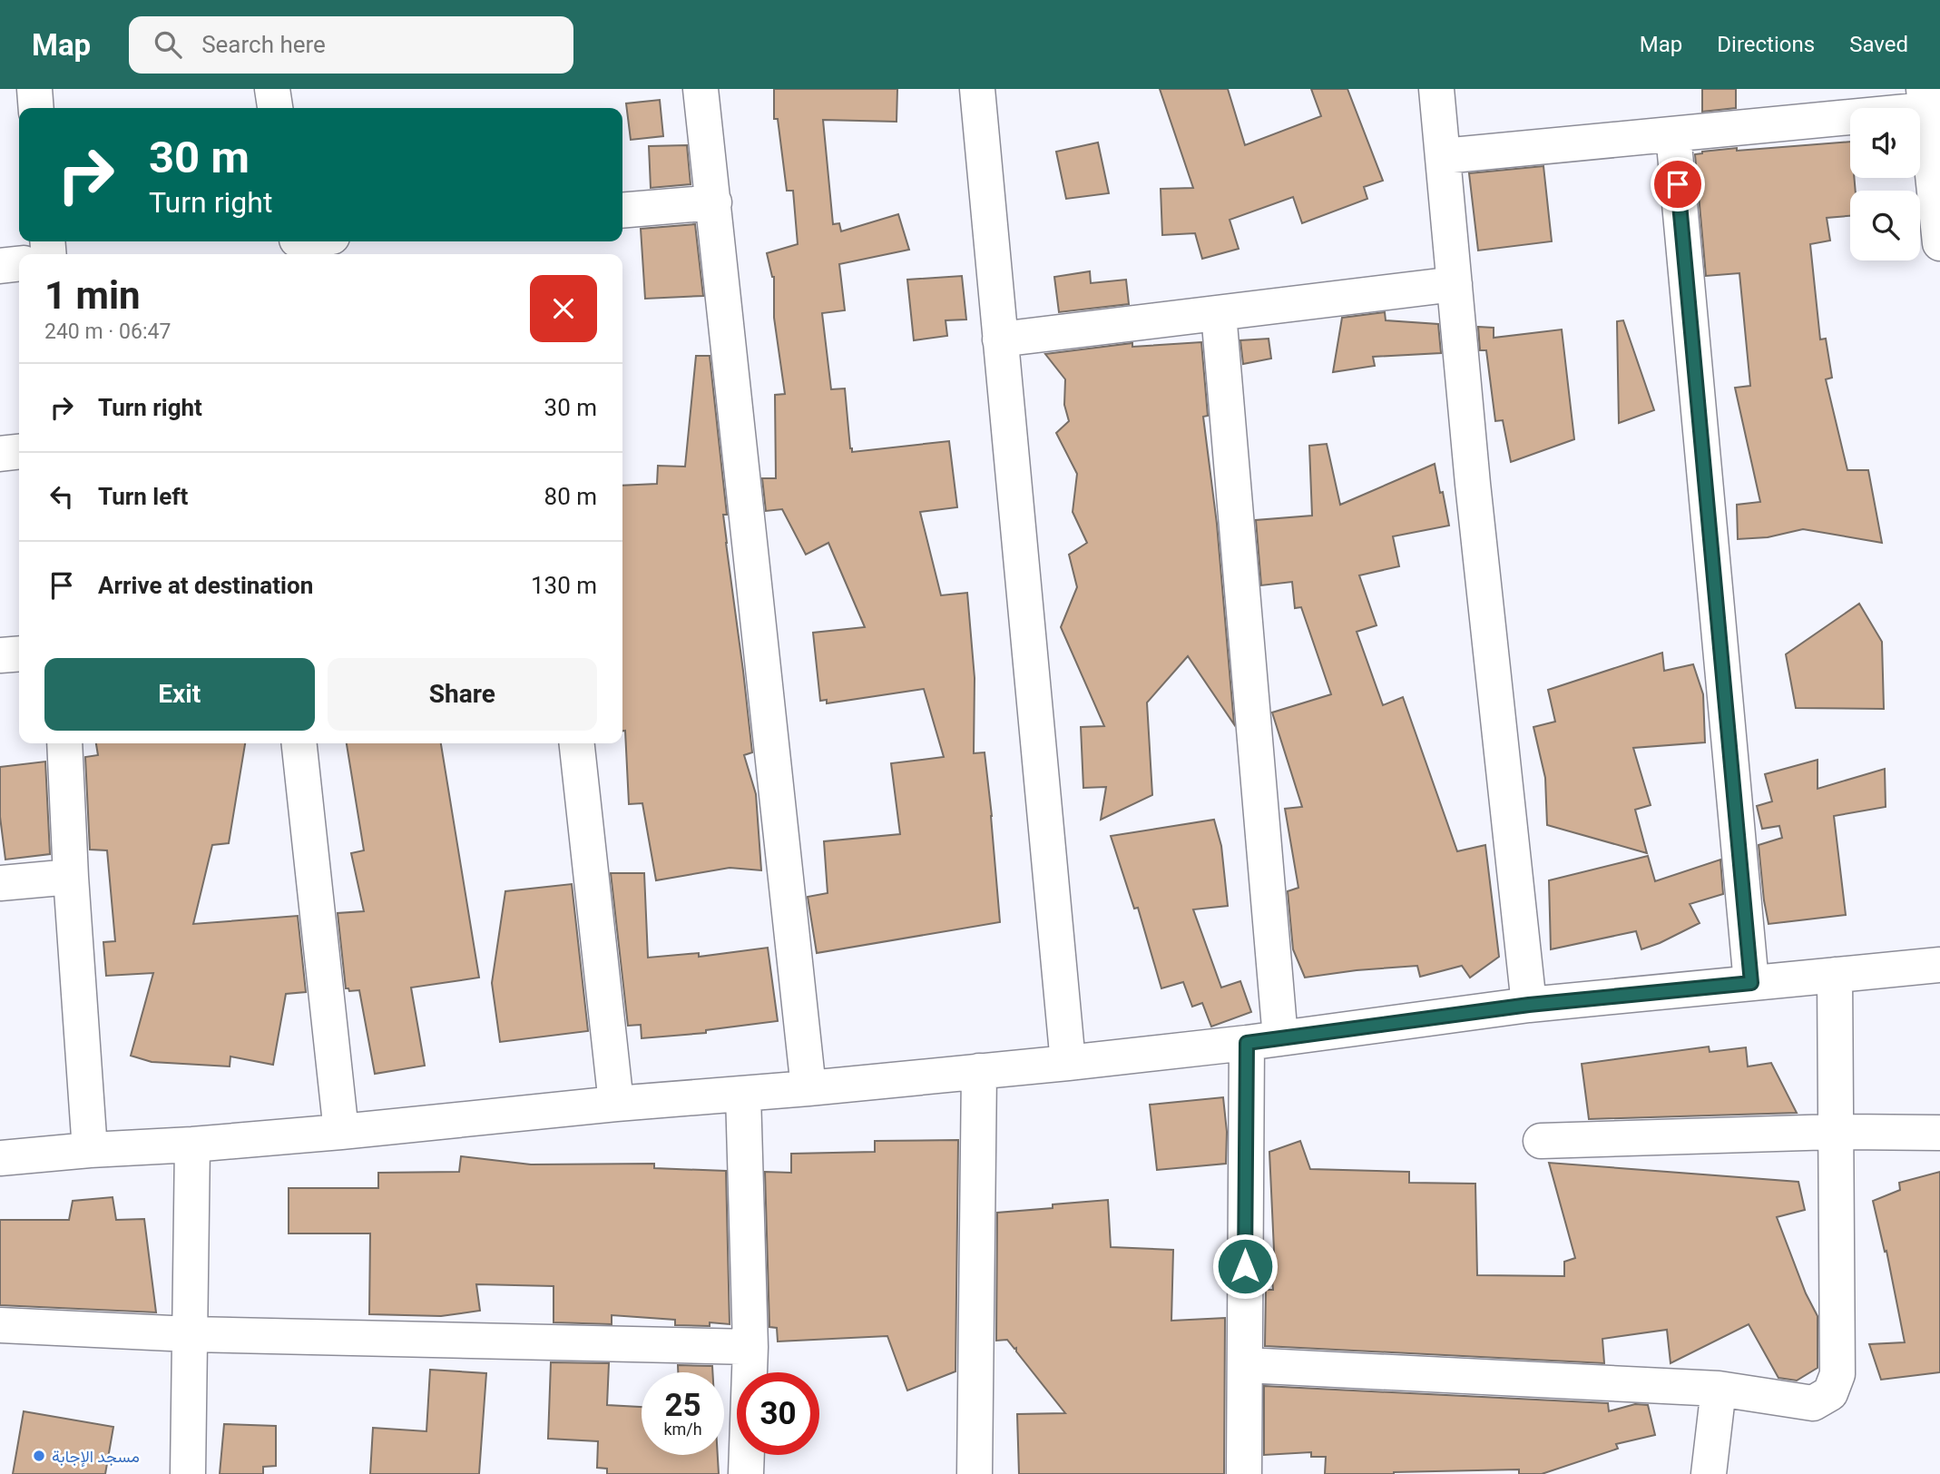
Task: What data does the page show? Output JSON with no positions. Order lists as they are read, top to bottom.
{
  "places": ["مسجد الإجابة"],
  "page": {
    "header": "Map",
    "search": "Search here",
    "nav": ["Map", "Directions", "Saved"],
    "turn": ["30 m", "Turn right"],
    "heading": ["1 min", "240 m · 06:47"],
    "list": [
      {
        "name": "Turn right",
        "value": "30 m"
      },
      {
        "name": "Turn left",
        "value": "80 m"
      },
      {
        "name": "Arrive at destination",
        "value": "130 m"
      }
    ],
    "buttons": ["Exit", "Share"],
    "speed": "25 km/h",
    "limit": "30"
  }
}
